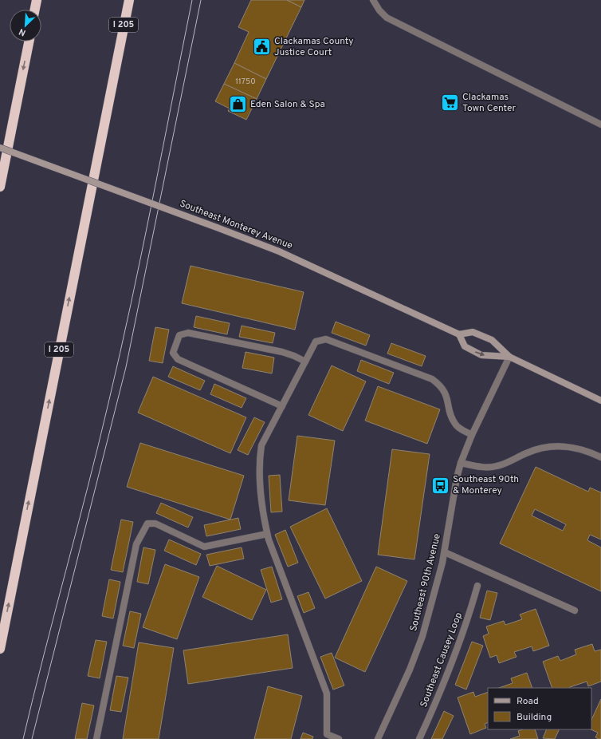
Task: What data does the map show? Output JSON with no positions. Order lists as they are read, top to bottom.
{
  "streets": {
    "highway": ["I 205"],
    "main road": ["Southeast Monterey Avenue"],
    "street": ["Southeast 90th Avenue", "Southeast Causey Loop"]
  },
  "places": {
    "public building": ["Clackamas County Justice Court"],
    "supermarket": ["Clackamas Town Center"],
    "shop": ["Eden Salon & Spa"],
    "bus stop": ["Southeast 90th & Monterey"]
  },
  "house_numbers": ["11750"],
  "legend": ["Road", "Building"],
  "north": "bottom left"
}
